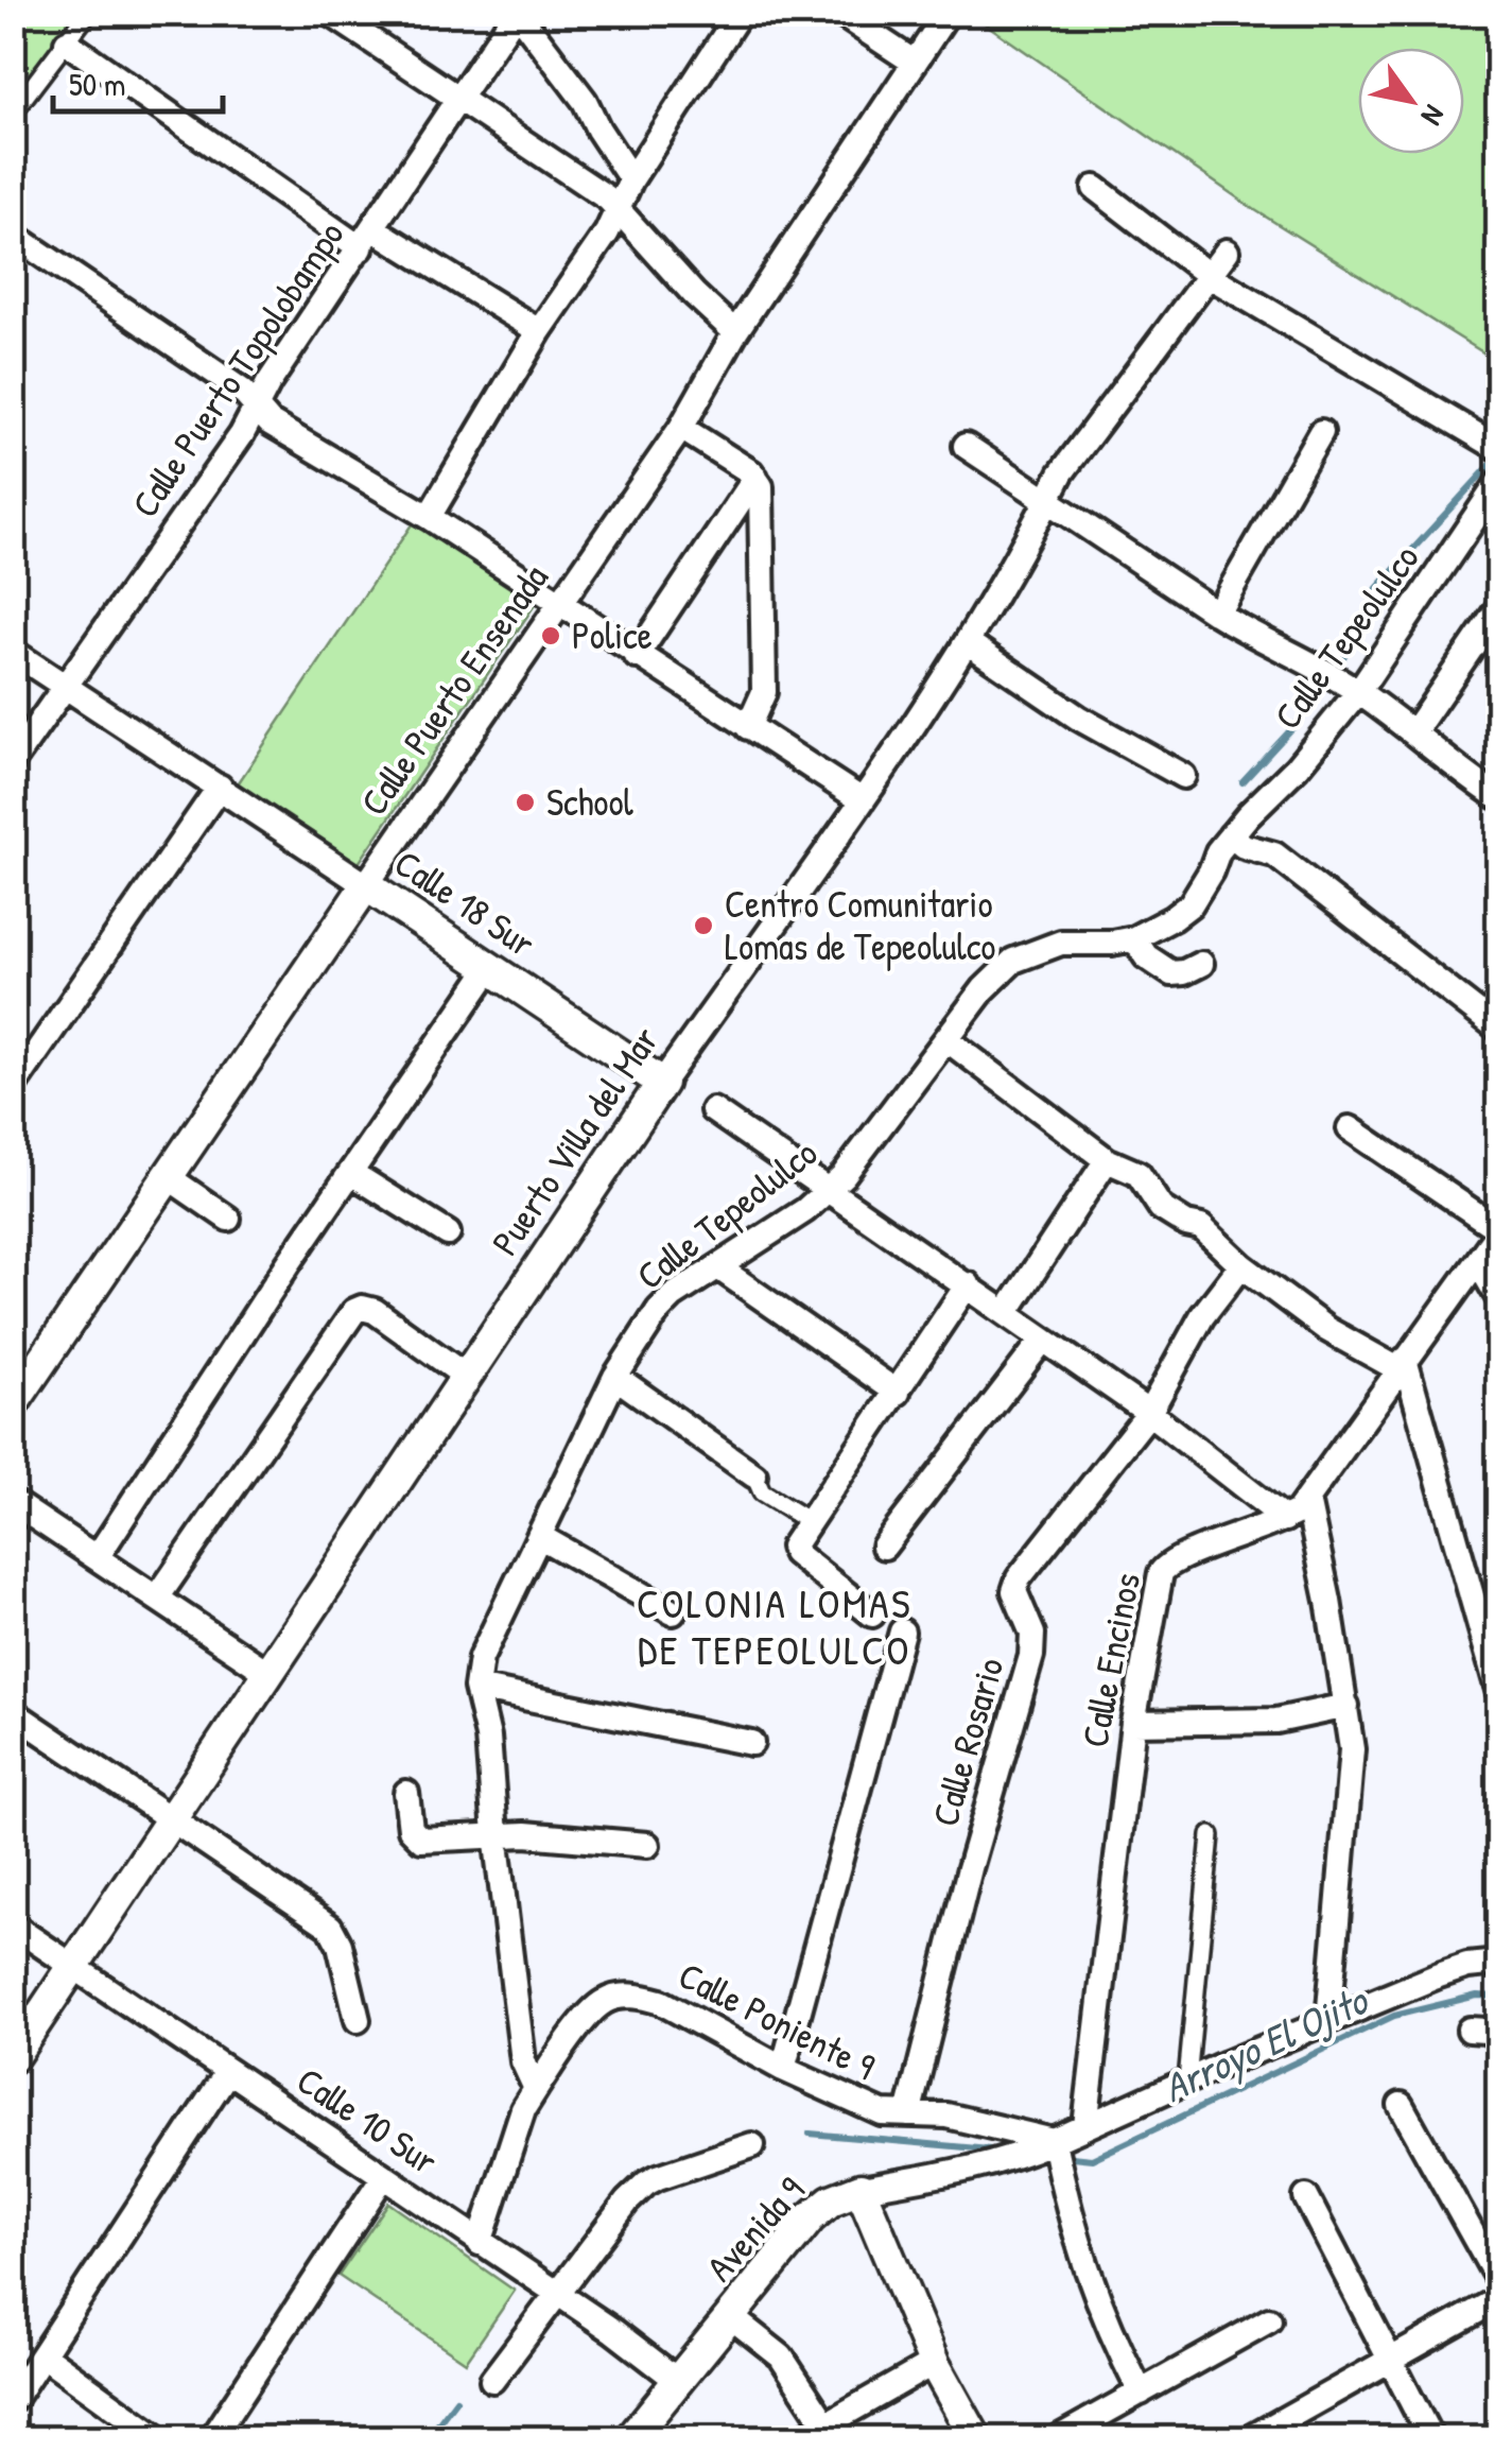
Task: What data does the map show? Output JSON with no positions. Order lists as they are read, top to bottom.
{
  "streets": {
    "street": [
      "Calle Puerto Topolobampo",
      "Calle Tepeolulco",
      "Calle Puerto Ensenada",
      "Calle 18 Sur",
      "Puerto Villa del Mar",
      "Calle Encinos",
      "Calle Rosario",
      "Calle Poniente 9",
      "Calle 10 Sur",
      "Avenida 9"
    ]
  },
  "crossings": [
    ["Calle Puerto Topolobampo", "Calle 18 Sur"],
    ["Calle Tepeolulco", "Calle Poniente 9"],
    ["Calle Puerto Ensenada", "Calle 18 Sur"],
    ["Calle 18 Sur", "Puerto Villa del Mar"],
    ["Puerto Villa del Mar", "Calle 10 Sur"],
    ["Calle Rosario", "Calle Poniente 9"],
    ["Calle Poniente 9", "Avenida 9"],
    ["Calle 10 Sur", "Avenida 9"]
  ],
  "districts": ["COLONIA LOMAS DE TEPEOLULCO"],
  "water": ["Arroyo El Ojito"],
  "places": ["Police", "School", "Centro Comunitario Lomas de Tepeolulco"],
  "scale_bar": "50 m",
  "north": "bottom right"
}
